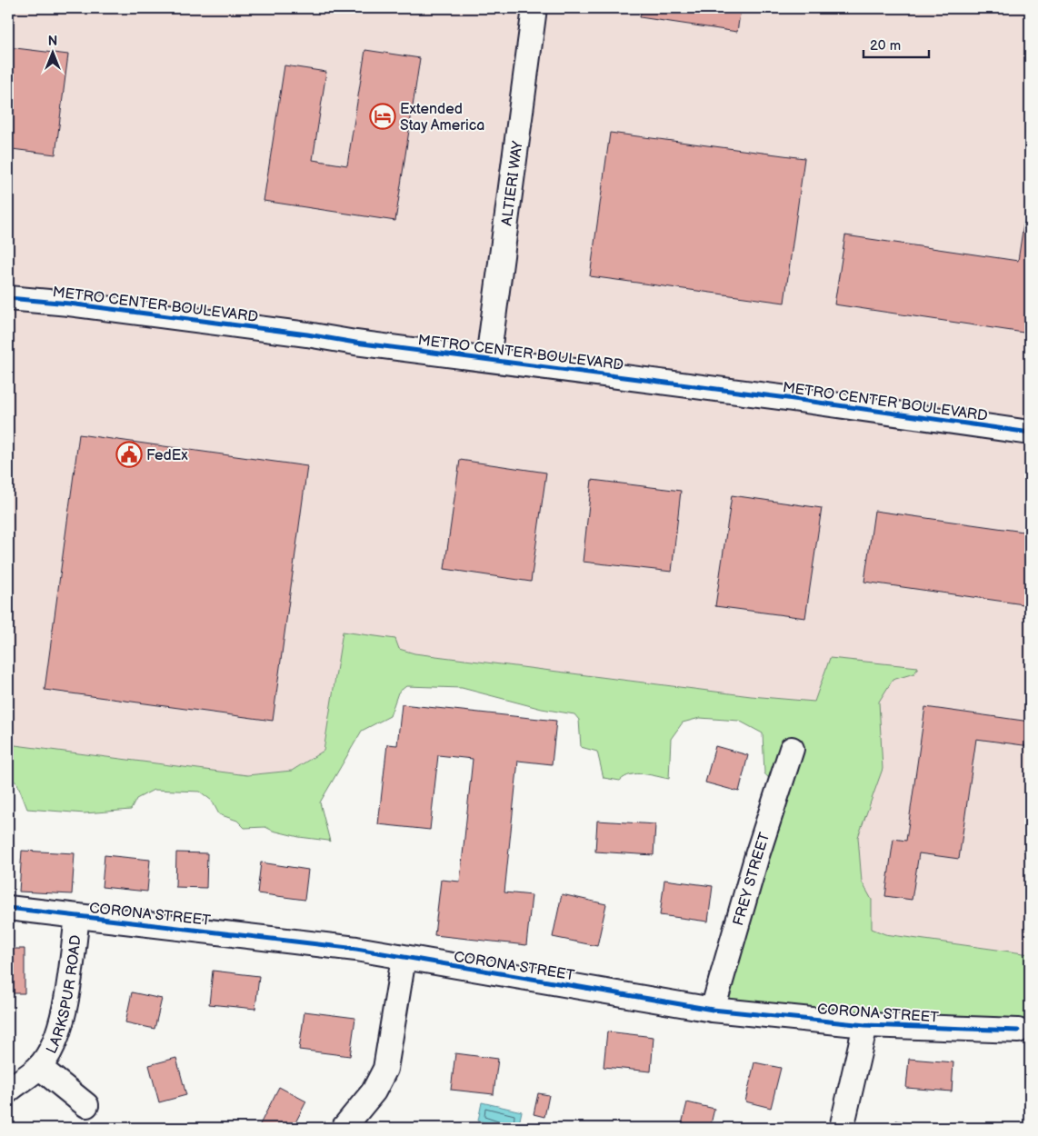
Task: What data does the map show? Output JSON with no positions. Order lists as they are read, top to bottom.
{
  "streets": {
    "street": [
      "ALTIERI WAY",
      "METRO CENTER BOULEVARD",
      "FREY STREET",
      "CORONA STREET",
      "LARKSPUR ROAD"
    ]
  },
  "crossings": [
    ["ALTIERI WAY", "METRO CENTER BOULEVARD"],
    ["FREY STREET", "CORONA STREET"],
    ["CORONA STREET", "LARKSPUR ROAD"]
  ],
  "places": {
    "hotel": ["Extended Stay America"],
    "public building": ["FedEx"]
  },
  "scale_bar": "20 m",
  "north": "top"
}
